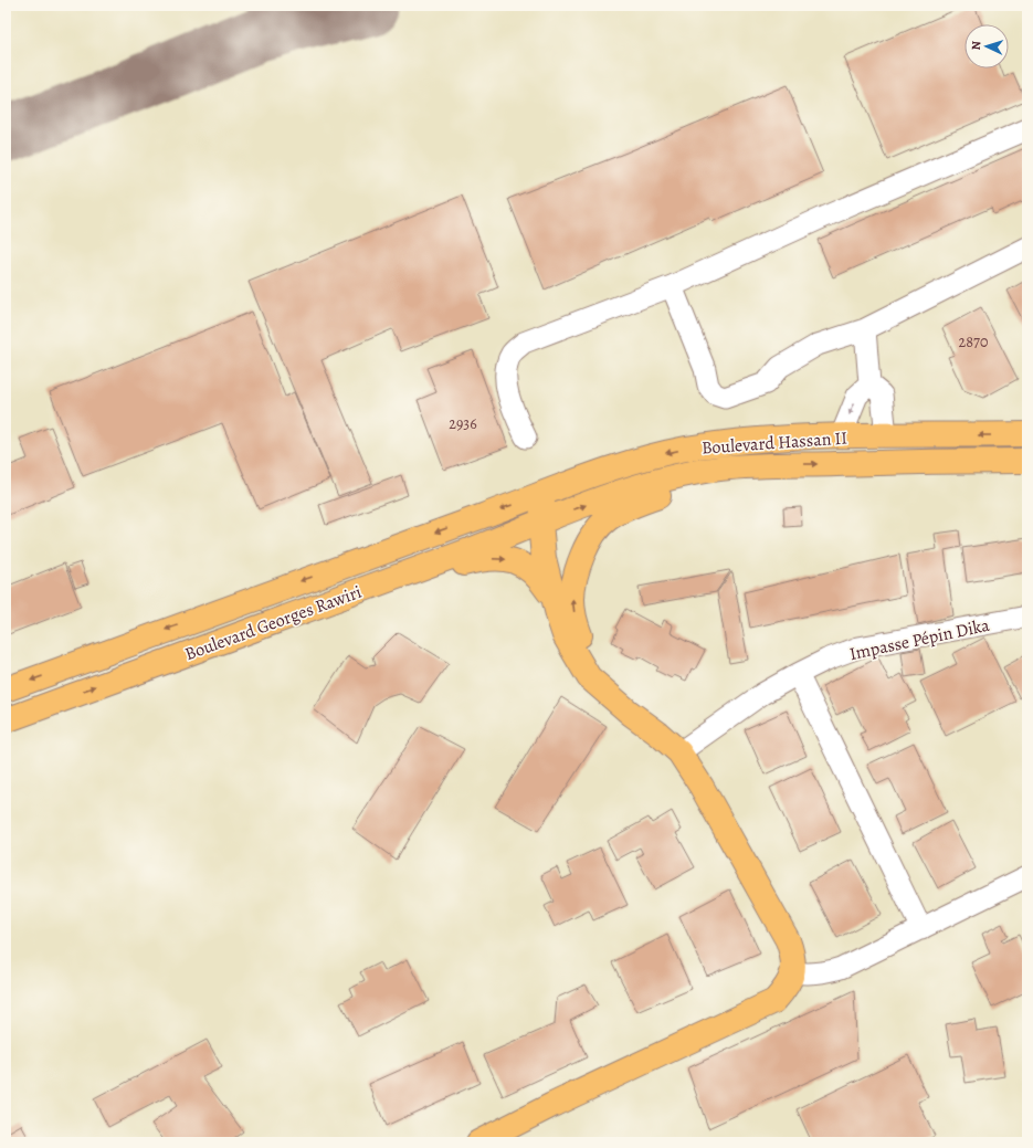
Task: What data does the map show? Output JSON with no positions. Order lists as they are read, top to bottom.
{
  "streets": {
    "main road": ["Boulevard Hassan II", "Boulevard Georges Rawiri"],
    "street": ["Impasse Pépin Dika"]
  },
  "crossings": [
    ["Boulevard Hassan II", "Boulevard Georges Rawiri"]
  ],
  "house_numbers": ["2870", "2936"],
  "north": "left"
}
